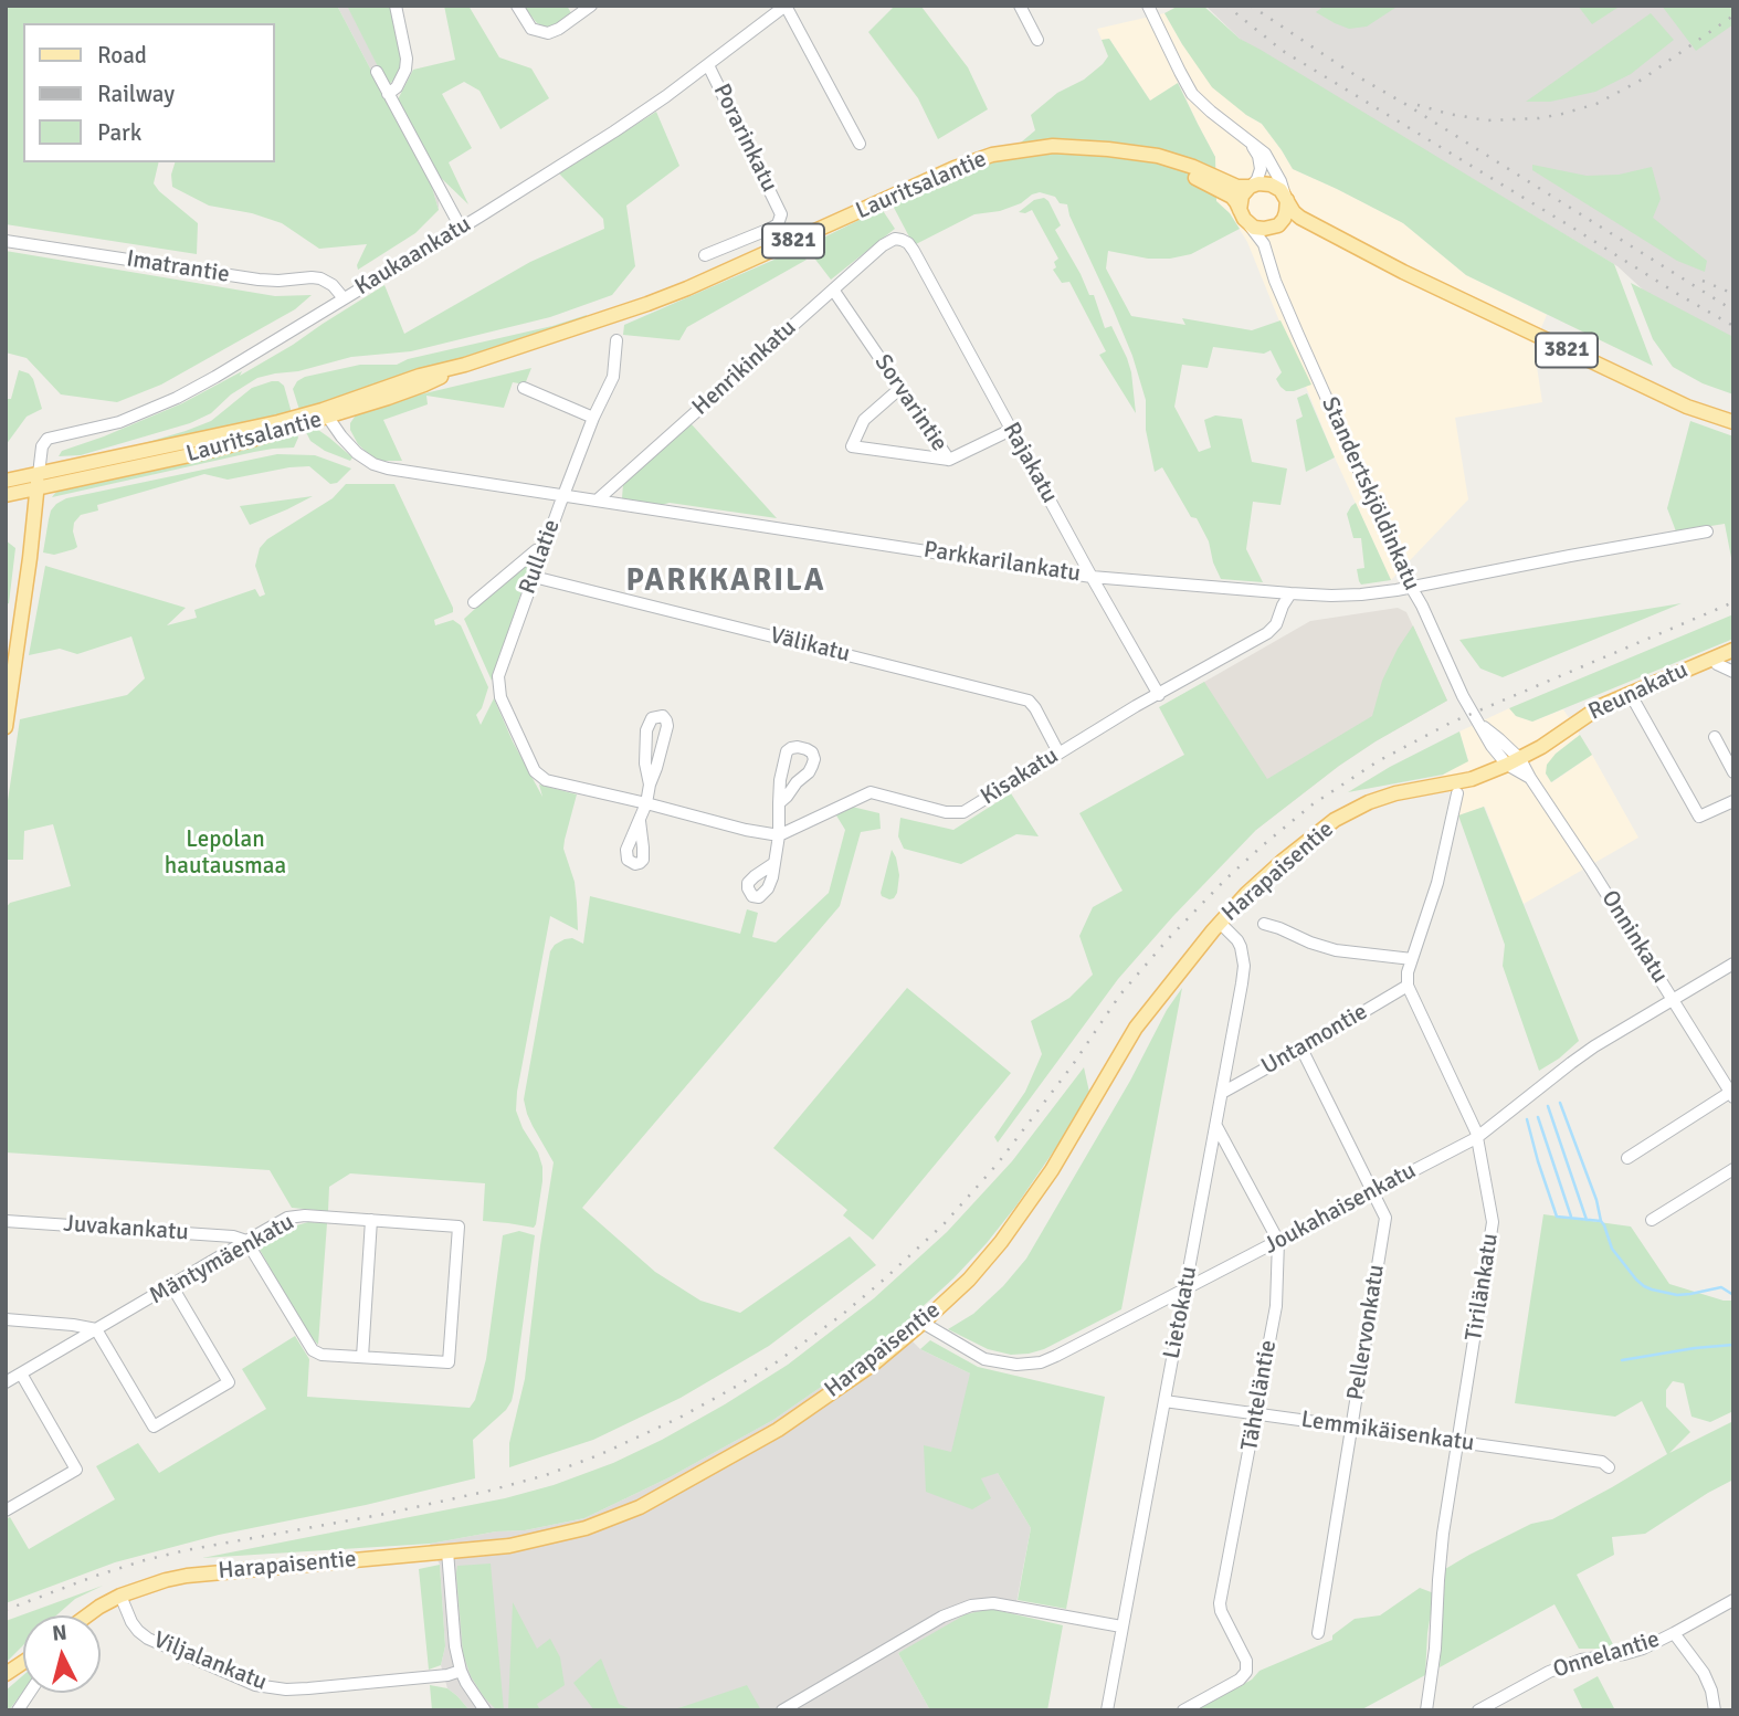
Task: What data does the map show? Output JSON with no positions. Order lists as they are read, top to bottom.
{
  "streets": {
    "main road": [
      "Lauritsalantie",
      "3821",
      "Reunakatu",
      "Harapaisentie"
    ],
    "street": [
      "Porarinkatu",
      "Kaukaankatu",
      "Imatrantie",
      "Henrikinkatu",
      "Sorvarintie",
      "Rajakatu",
      "Standertskjöldinkatu",
      "Rullatie",
      "Parkkarilankatu",
      "Välikatu",
      "Kisakatu",
      "Onninkatu",
      "Untamontie",
      "Joukahaisenkatu",
      "Juvakankatu",
      "Mäntymäenkatu",
      "Tirilänkatu",
      "Lietokatu",
      "Pellervonkatu",
      "Tähteläntie",
      "Lemmikäisenkatu",
      "Onnelantie",
      "Viljalankatu"
    ]
  },
  "crossings": [
    ["Porarinkatu", "Kaukaankatu"],
    ["Lauritsalantie", "3821"],
    ["Lauritsalantie", "Kaukaankatu"],
    ["Lauritsalantie", "Standertskjöldinkatu"],
    ["Lauritsalantie", "Parkkarilankatu"],
    ["3821", "Kaukaankatu"],
    ["3821", "Standertskjöldinkatu"],
    ["Kaukaankatu", "Imatrantie"],
    ["Henrikinkatu", "Sorvarintie"],
    ["Henrikinkatu", "Rajakatu"],
    ["Henrikinkatu", "Parkkarilankatu"],
    ["Sorvarintie", "Rajakatu"],
    ["Rajakatu", "Parkkarilankatu"],
    ["Rajakatu", "Kisakatu"],
    ["Standertskjöldinkatu", "Parkkarilankatu"],
    ["Standertskjöldinkatu", "Reunakatu"],
    ["Standertskjöldinkatu", "Harapaisentie"],
    ["Standertskjöldinkatu", "Onninkatu"],
    ["Rullatie", "Parkkarilankatu"],
    ["Rullatie", "Välikatu"],
    ["Parkkarilankatu", "Kisakatu"],
    ["Välikatu", "Kisakatu"],
    ["Reunakatu", "Harapaisentie"],
    ["Reunakatu", "Onninkatu"],
    ["Harapaisentie", "Onninkatu"],
    ["Harapaisentie", "Joukahaisenkatu"],
    ["Harapaisentie", "Lietokatu"],
    ["Harapaisentie", "Viljalankatu"],
    ["Onninkatu", "Joukahaisenkatu"],
    ["Untamontie", "Tirilänkatu"],
    ["Untamontie", "Lietokatu"],
    ["Untamontie", "Pellervonkatu"],
    ["Joukahaisenkatu", "Tirilänkatu"],
    ["Joukahaisenkatu", "Lietokatu"],
    ["Joukahaisenkatu", "Pellervonkatu"],
    ["Joukahaisenkatu", "Tähteläntie"],
    ["Juvakankatu", "Mäntymäenkatu"],
    ["Tirilänkatu", "Lemmikäisenkatu"],
    ["Lietokatu", "Lemmikäisenkatu"],
    ["Pellervonkatu", "Lemmikäisenkatu"],
    ["Tähteläntie", "Lemmikäisenkatu"]
  ],
  "districts": ["PARKKARILA"],
  "parks": ["Lepolan hautausmaa"],
  "legend": ["Road", "Railway", "Park"],
  "north": "top"
}
